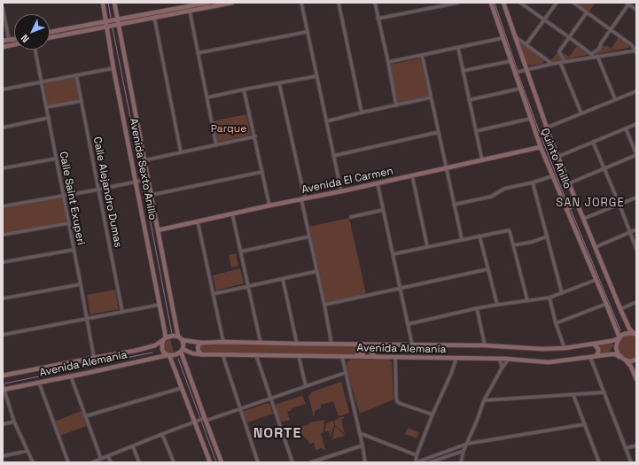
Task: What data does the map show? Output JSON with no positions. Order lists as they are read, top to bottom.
{
  "streets": {
    "main road": [
      "Quinto Anillo",
      "Avenida Sexto Anillo",
      "Avenida El Carmen",
      "Avenida Alemania"
    ],
    "street": ["Calle Alejandro Dumas", "Calle Saint Exuperi"]
  },
  "crossings": [
    ["Quinto Anillo", "Avenida El Carmen"],
    ["Quinto Anillo", "Avenida Alemania"],
    ["Avenida Sexto Anillo", "Avenida El Carmen"],
    ["Avenida Sexto Anillo", "Avenida Alemania"],
    ["Calle Saint Exuperi", "Avenida Alemania"]
  ],
  "districts": ["SAN JORGE", "NORTE"],
  "parks": ["Parque"],
  "north": "bottom left"
}
